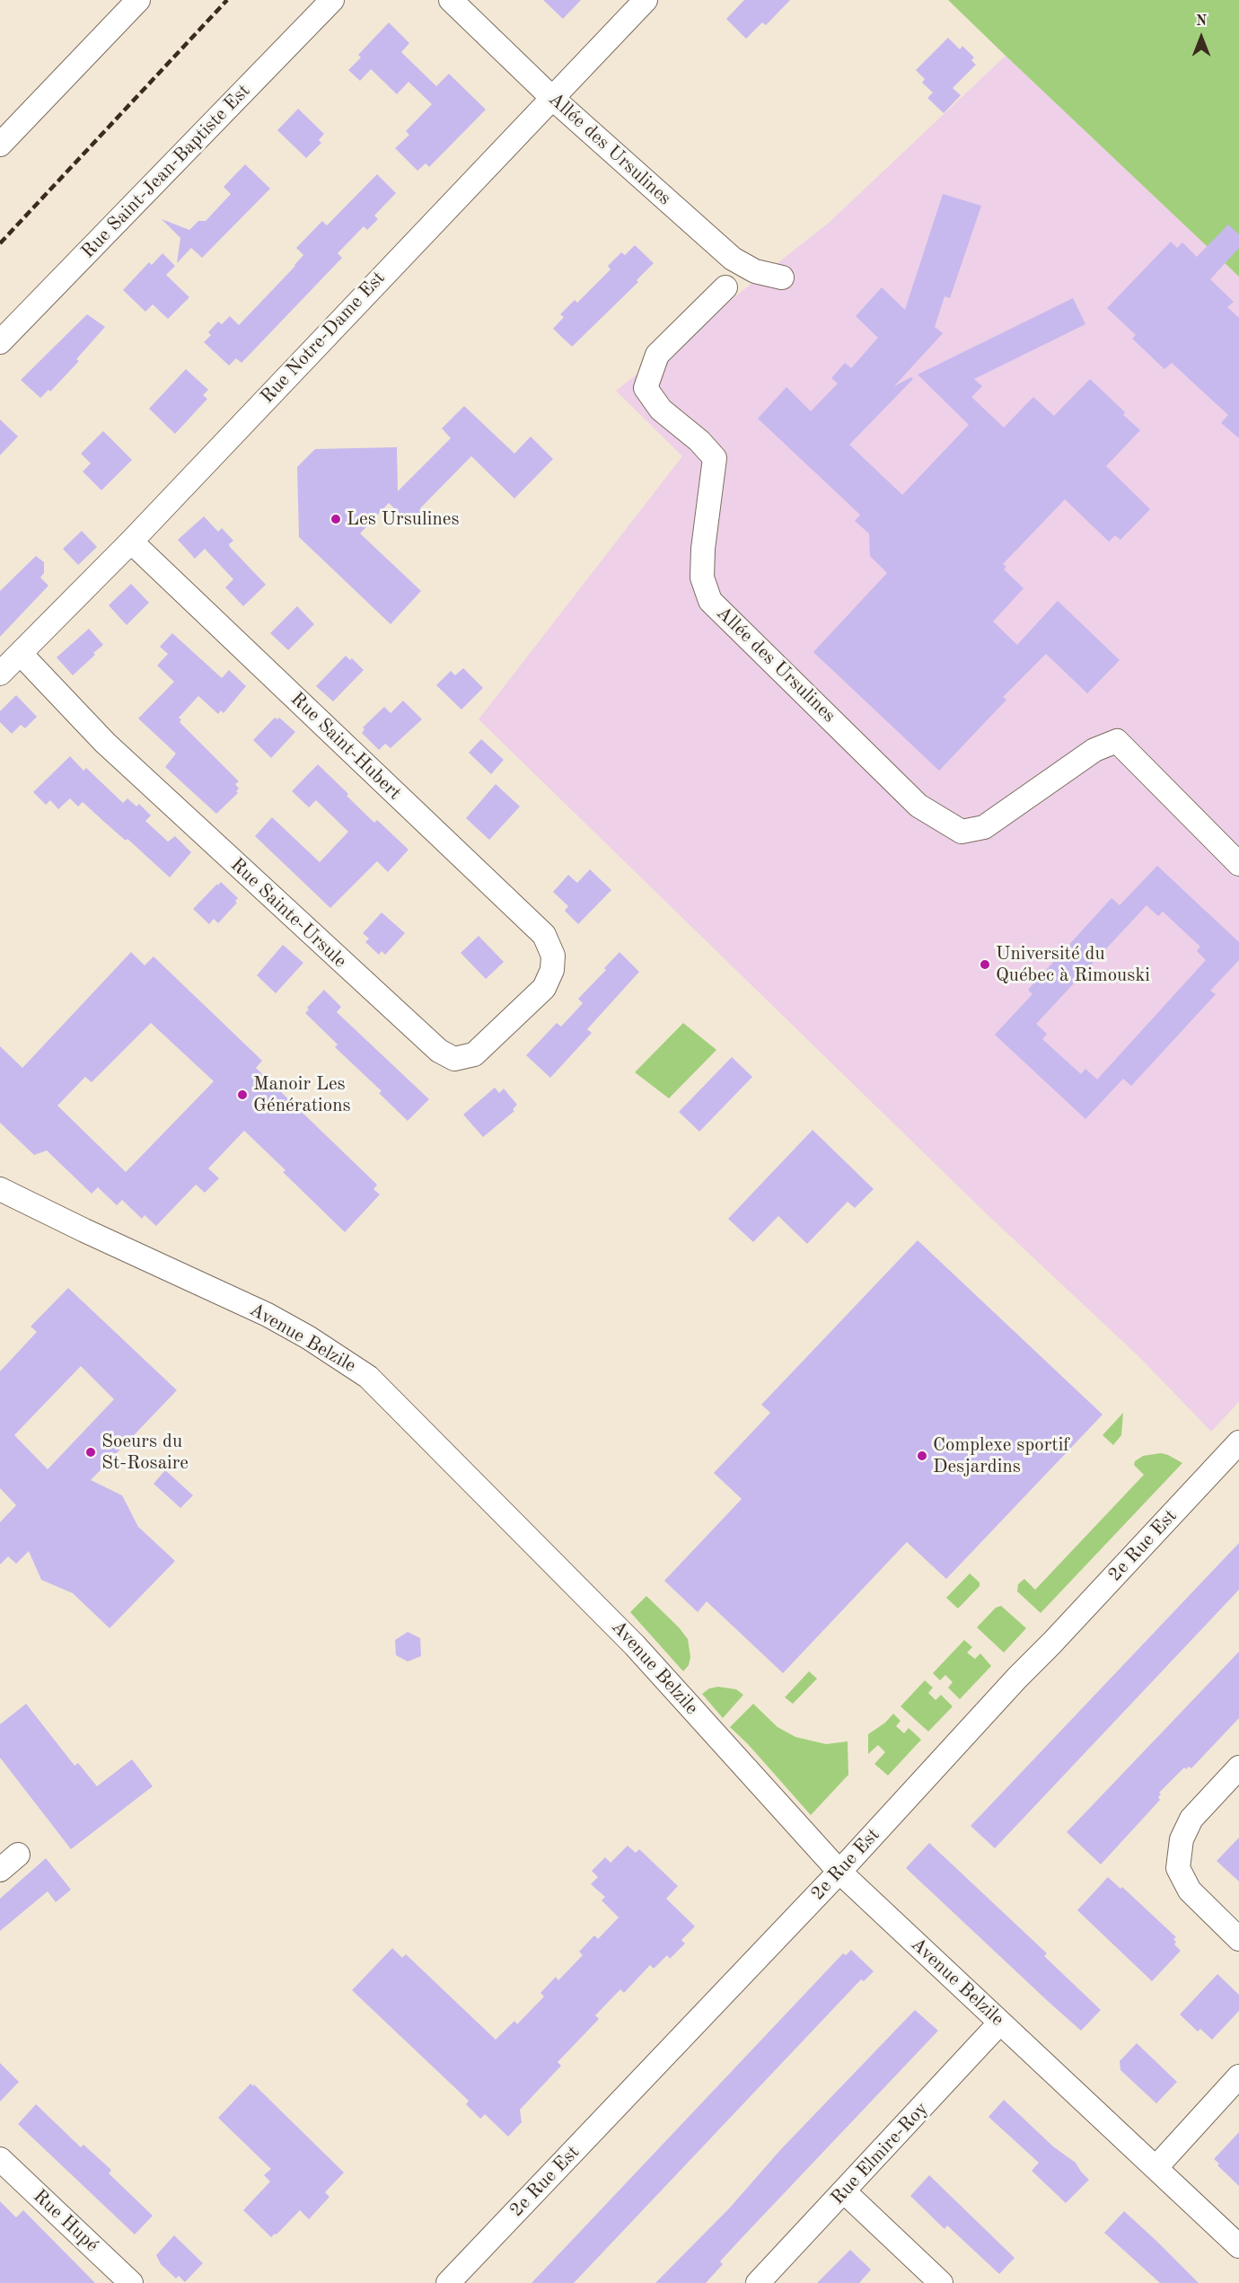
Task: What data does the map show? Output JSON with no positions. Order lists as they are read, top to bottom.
{
  "streets": {
    "street": [
      "Allée des Ursulines",
      "Rue Saint-Jean-Baptiste Est",
      "Rue Notre-Dame Est",
      "Rue Saint-Hubert",
      "Rue Sainte-Ursule",
      "Avenue Belzile",
      "2e Rue Est",
      "Rue Elmire-Roy",
      "Rue Hupé"
    ]
  },
  "crossings": [
    ["Allée des Ursulines", "Rue Notre-Dame Est"],
    ["Rue Notre-Dame Est", "Rue Saint-Hubert"],
    ["Rue Notre-Dame Est", "Rue Sainte-Ursule"],
    ["Rue Saint-Hubert", "Rue Sainte-Ursule"],
    ["Avenue Belzile", "2e Rue Est"],
    ["Avenue Belzile", "Rue Elmire-Roy"]
  ],
  "places": [
    "Les Ursulines",
    "Université du Québec à Rimouski",
    "Manoir Les Générations",
    "Soeurs du St-Rosaire",
    "Complexe sportif Desjardins"
  ],
  "north": "top"
}
